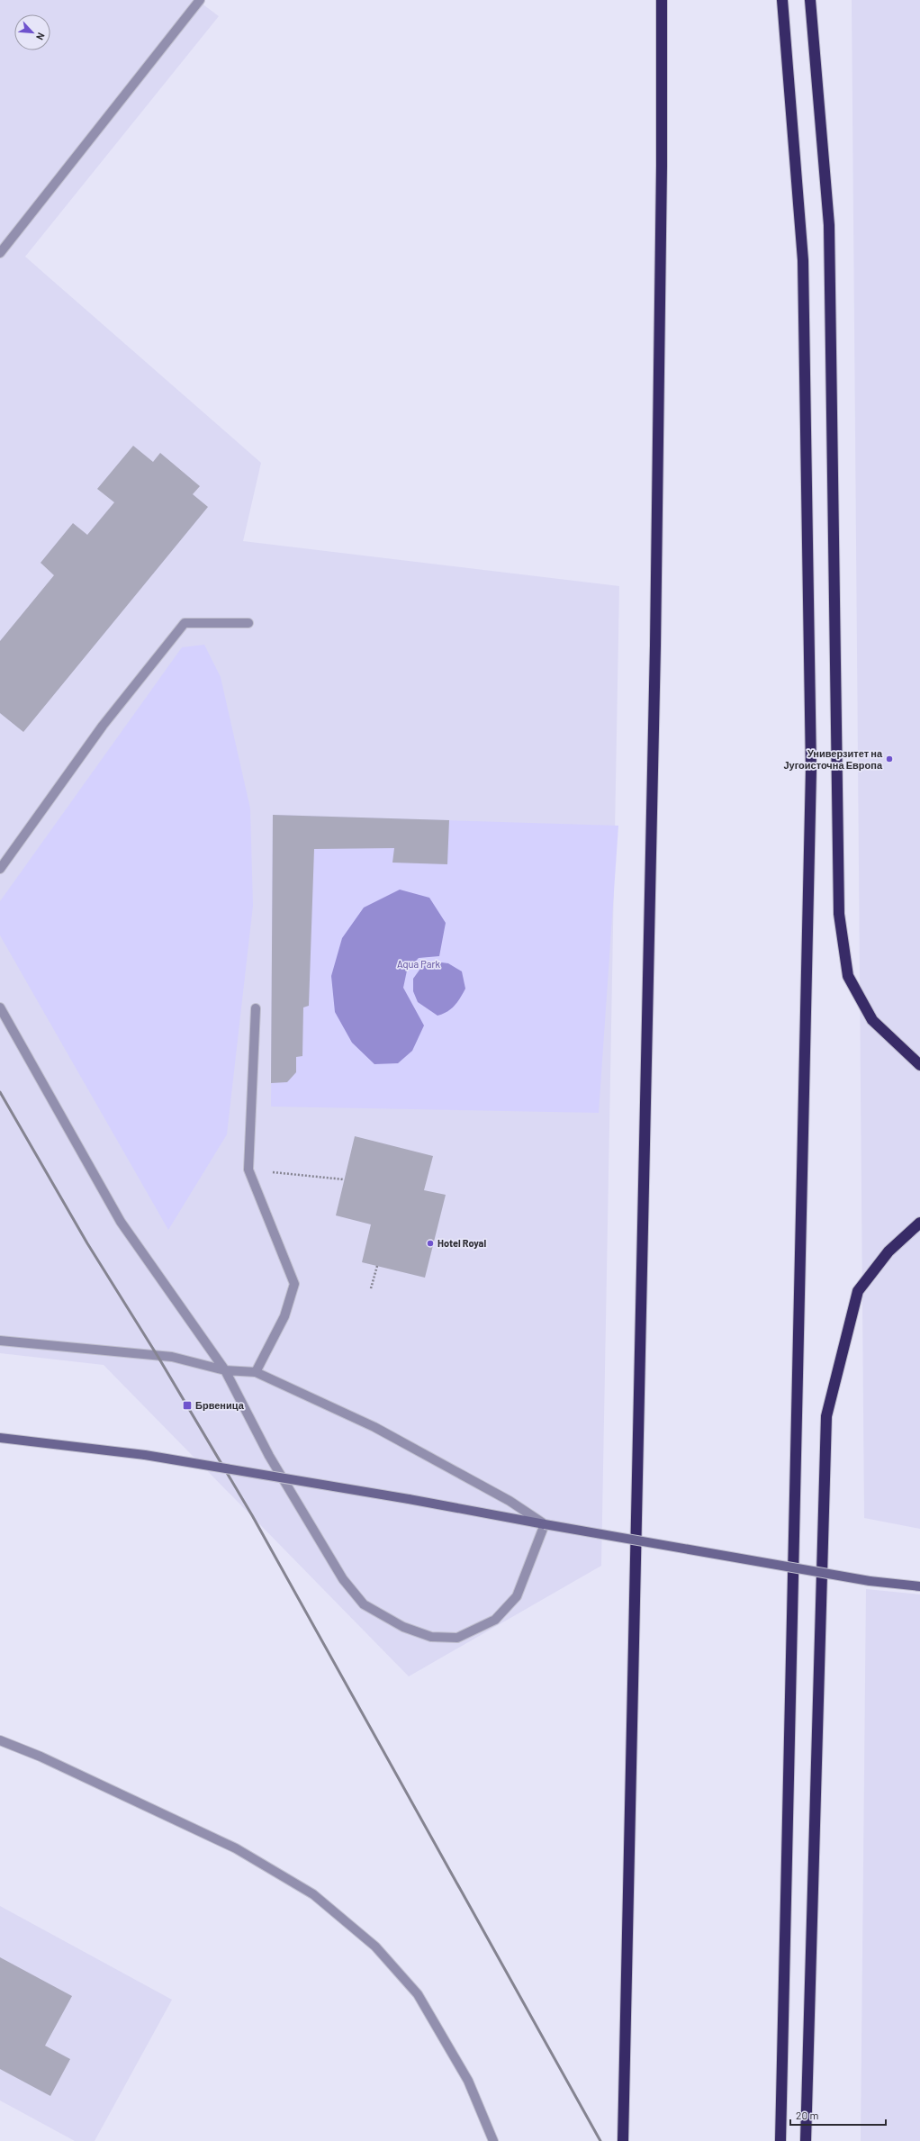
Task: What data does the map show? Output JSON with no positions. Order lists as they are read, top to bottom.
{
  "parks": ["Aqua Park"],
  "places": {
    "other": ["Универзитет на Југоисточна Европа", "Hotel Royal"],
    "transit": ["Брвеница"]
  },
  "scale_bar": "20 m",
  "north": "bottom right"
}
